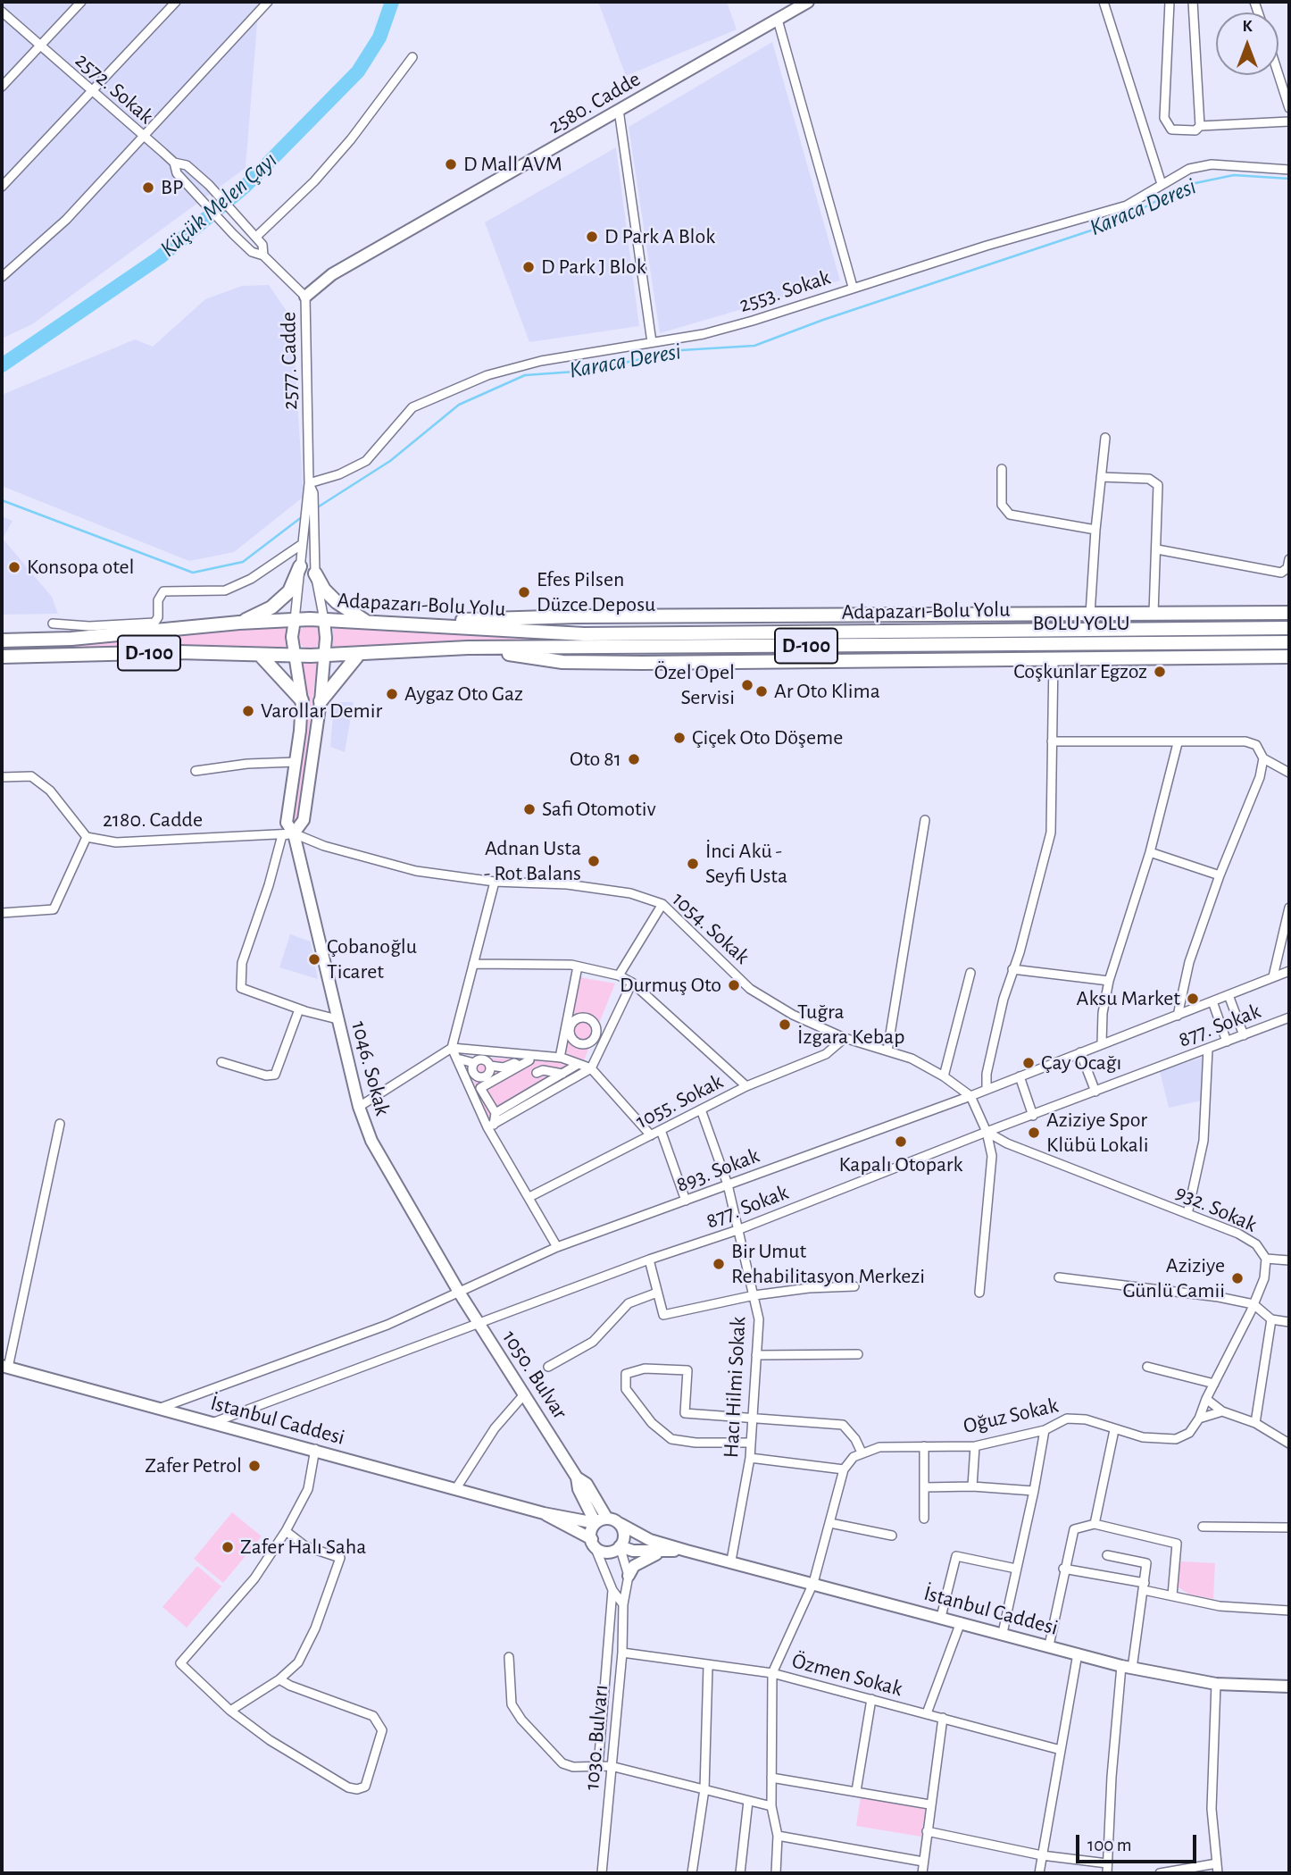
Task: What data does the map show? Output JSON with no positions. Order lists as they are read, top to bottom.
{
  "streets": {
    "highway": ["Adapazarı-Bolu Yolu", "BOLU YOLU", "D-100"],
    "main road": [
      "2580. Cadde",
      "1046. Sokak",
      "1050. Bulvar",
      "İstanbul Caddesi"
    ],
    "street": [
      "2572. Sokak",
      "2553. Sokak",
      "2577. Cadde",
      "2180. Cadde",
      "1054. Sokak",
      "877. Sokak",
      "1055. Sokak",
      "893. Sokak",
      "932. Sokak",
      "Hacı Hilmi Sokak",
      "Oğuz Sokak",
      "Özmen Sokak",
      "1030. Bulvarı"
    ]
  },
  "crossings": [
    ["2572. Sokak", "2577. Cadde"],
    ["2580. Cadde", "2577. Cadde"],
    ["2553. Sokak", "2577. Cadde"],
    ["Adapazarı-Bolu Yolu", "1046. Sokak"],
    ["BOLU YOLU", "D-100"],
    ["D-100", "1046. Sokak"],
    ["2180. Cadde", "1054. Sokak"],
    ["2180. Cadde", "1046. Sokak"],
    ["1054. Sokak", "1046. Sokak"],
    ["1054. Sokak", "1055. Sokak"],
    ["1054. Sokak", "893. Sokak"],
    ["877. Sokak", "932. Sokak"],
    ["877. Sokak", "1050. Bulvar"],
    ["877. Sokak", "Hacı Hilmi Sokak"],
    ["877. Sokak", "İstanbul Caddesi"],
    ["1046. Sokak", "893. Sokak"],
    ["1046. Sokak", "1050. Bulvar"],
    ["1055. Sokak", "Hacı Hilmi Sokak"],
    ["893. Sokak", "1050. Bulvar"],
    ["893. Sokak", "Hacı Hilmi Sokak"],
    ["893. Sokak", "İstanbul Caddesi"],
    ["932. Sokak", "Oğuz Sokak"],
    ["Hacı Hilmi Sokak", "İstanbul Caddesi"],
    ["İstanbul Caddesi", "1030. Bulvarı"],
    ["Özmen Sokak", "1030. Bulvarı"]
  ],
  "water": ["Küçük Melen Çayı", "Karaca Deresi"],
  "places": [
    "D Mall AVM",
    "BP",
    "D Park A Blok",
    "D Park J Blok",
    "Konsopa otel",
    "Efes Pilsen Düzce Deposu",
    "Coşkunlar Egzoz",
    "Özel Opel Servisi",
    "Ar Oto Klima",
    "Aygaz Oto Gaz",
    "Varollar Demir",
    "Çiçek Oto Döşeme",
    "Oto 81",
    "Safi Otomotiv",
    "Adnan Usta - Rot Balans",
    "İnci Akü - Seyfi Usta",
    "Çobanoğlu Ticaret",
    "Durmuş Oto",
    "Aksu Market",
    "Tuğra İzgara Kebap",
    "Çay Ocağı",
    "Aziziye Spor Klübü Lokali",
    "Kapalı Otopark",
    "Bir Umut Rehabilitasyon Merkezi",
    "Aziziye Günlü Camii",
    "Zafer Petrol",
    "Zafer Halı Saha"
  ],
  "scale_bar": "100 m",
  "north": "top"
}
